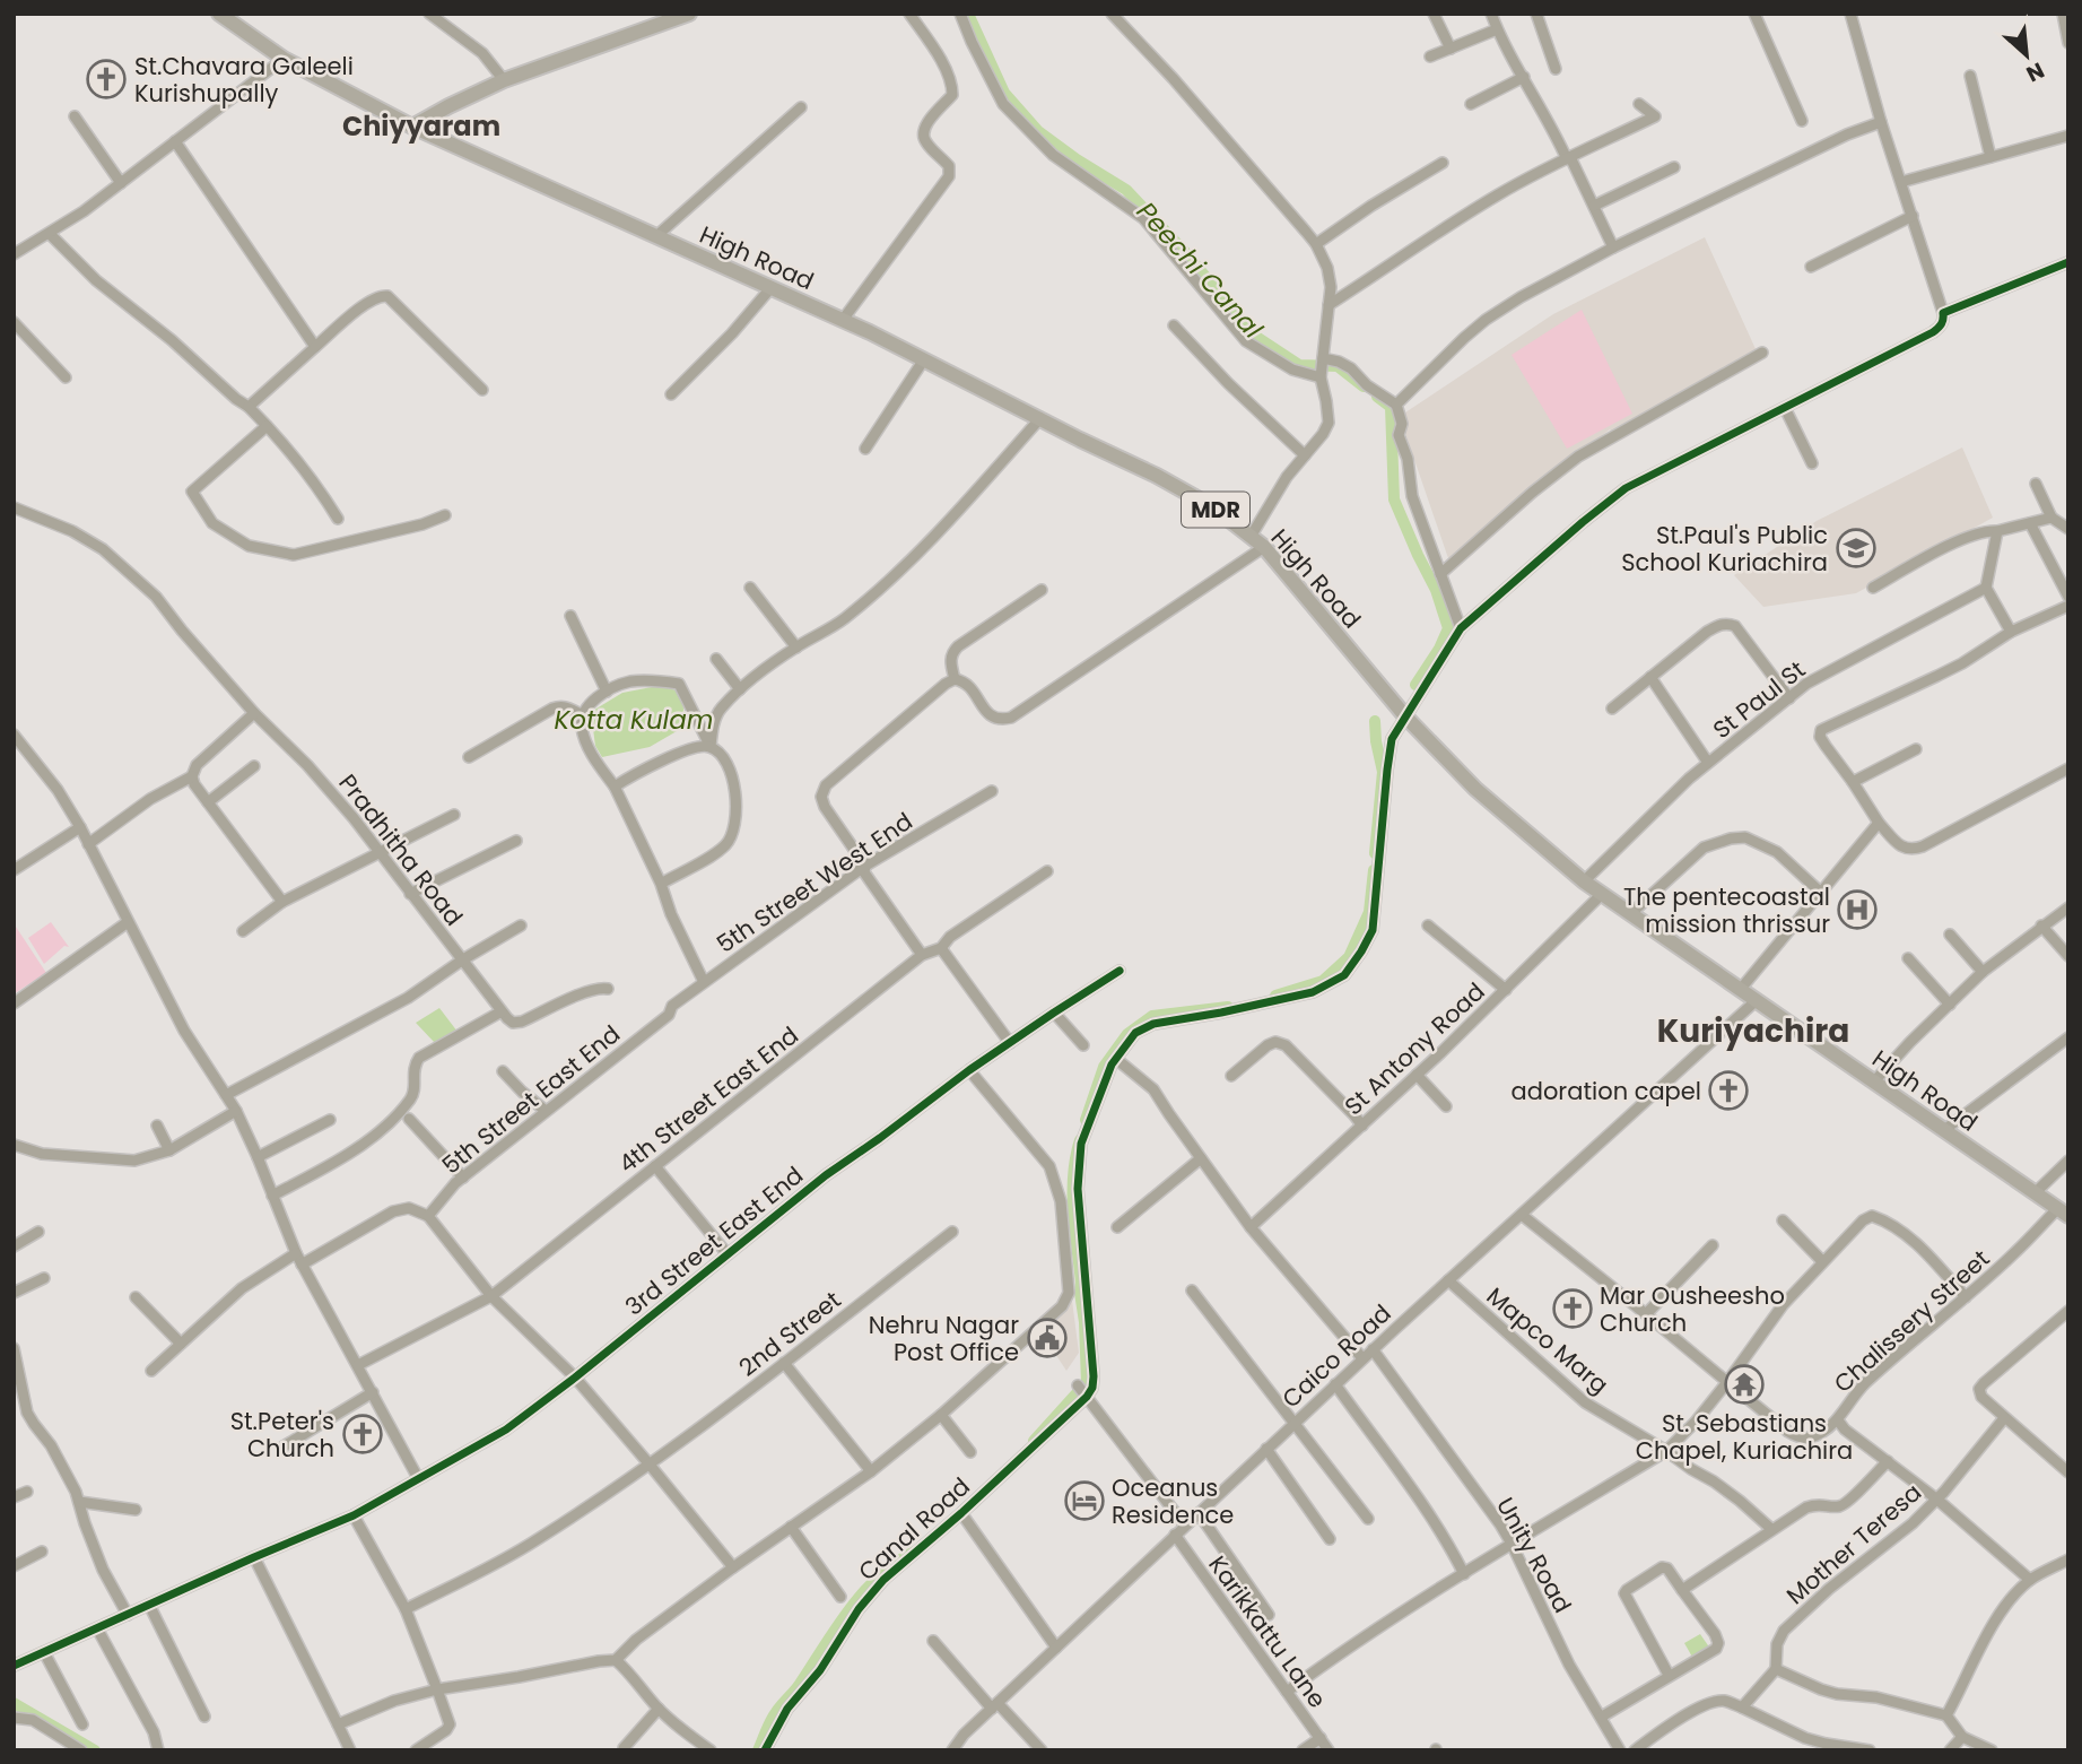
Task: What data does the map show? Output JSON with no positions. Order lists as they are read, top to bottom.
{
  "streets": {
    "main road": ["High Road", "MDR"],
    "street": [
      "St Paul St",
      "Pradhitha Road",
      "5th Street West End",
      "St Antony Road",
      "5th Street East End",
      "4th Street East End",
      "3rd Street East End",
      "Chalissery Street",
      "2nd Street",
      "Mapco Marg",
      "Caico Road",
      "Canal Road",
      "Mother Teresa",
      "Unity Road",
      "Karikkattu Lane"
    ]
  },
  "crossings": [
    ["High Road", "St Paul St"],
    ["High Road", "St Antony Road"],
    ["High Road", "Chalissery Street"],
    ["High Road", "Caico Road"],
    ["5th Street West End", "5th Street East End"],
    ["Chalissery Street", "Mother Teresa"],
    ["Mapco Marg", "Caico Road"],
    ["Caico Road", "Unity Road"],
    ["Caico Road", "Karikkattu Lane"]
  ],
  "districts": ["Chiyyaram", "Kuriyachira"],
  "water": ["Peechi Canal", "Kotta Kulam"],
  "places": {
    "church": [
      "St.Chavara Galeeli Kurishupally",
      "adoration capel",
      "Mar Ousheesho Church",
      "St.Peter's Church"
    ],
    "school or university": ["St.Paul's Public School Kuriachira"],
    "hospital": ["The pentecoastal mission thrissur"],
    "public building": ["Nehru Nagar Post Office"],
    "temple": ["St. Sebastians Chapel, Kuriachira"],
    "hotel": ["Oceanus Residence"]
  },
  "north": "bottom right"
}
